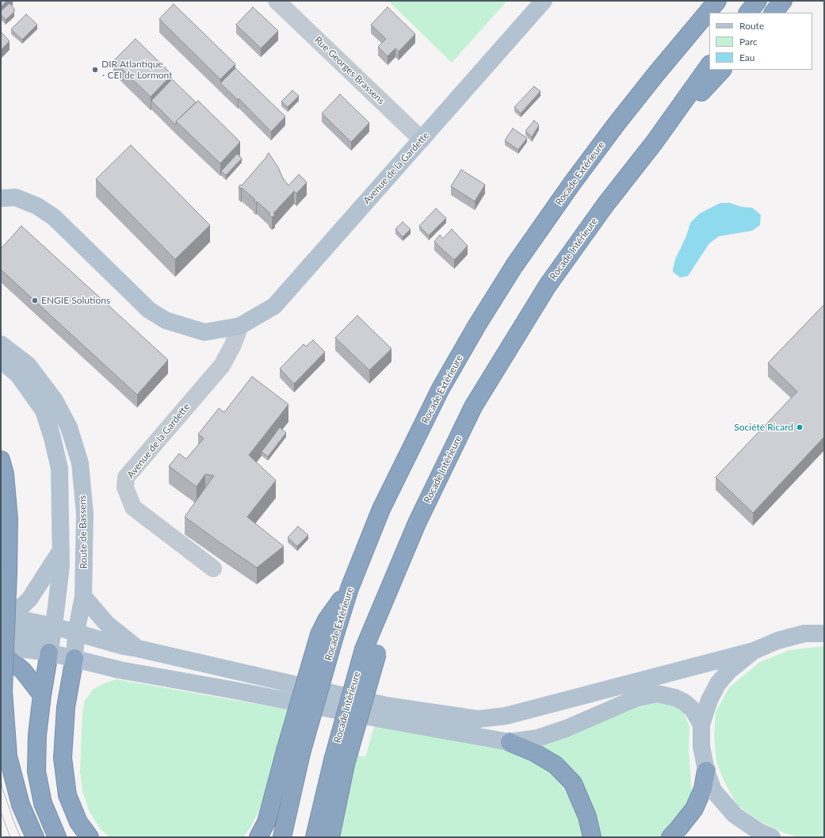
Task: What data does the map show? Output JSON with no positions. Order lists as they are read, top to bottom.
{
  "streets": {
    "highway": ["Rocade Extérieure", "Rocade Intérieure"],
    "main road": ["Avenue de la Gardette", "Route de Bassens"],
    "street": ["Rue Georges Brassens"]
  },
  "crossings": [
    ["Rue Georges Brassens", "Avenue de la Gardette"]
  ],
  "places": ["DIR Atlantique - CEI de Lormont", "ENGIE Solutions", "Société Ricard"],
  "legend": ["Route", "Parc", "Eau"]
}
